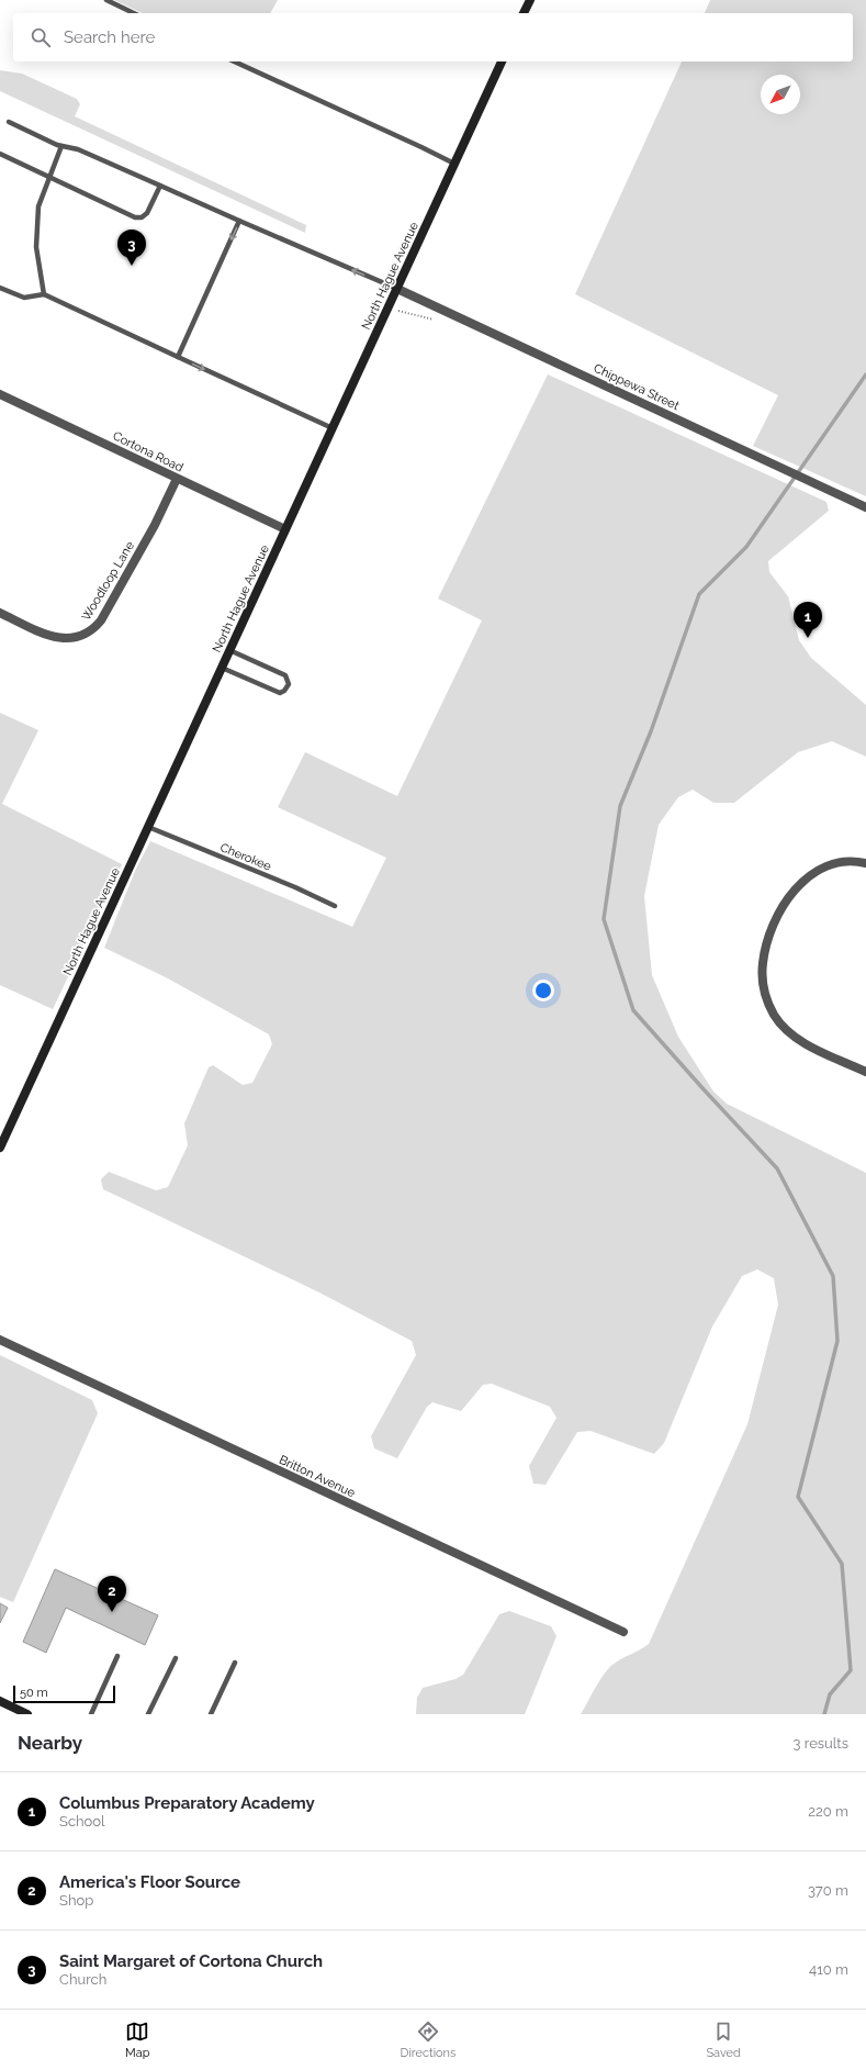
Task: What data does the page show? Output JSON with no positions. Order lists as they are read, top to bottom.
{
  "streets": {
    "main road": ["North Hague Avenue"],
    "street": [
      "Chippewa Street",
      "Cortona Road",
      "Woodloop Lane",
      "Britton Avenue"
    ],
    "lane": ["Cherokee"]
  },
  "crossings": [
    ["North Hague Avenue", "Chippewa Street"],
    ["North Hague Avenue", "Cortona Road"],
    ["North Hague Avenue", "Cherokee"],
    ["Cortona Road", "Woodloop Lane"]
  ],
  "scale_bar": "50 m",
  "north": "bottom left",
  "page": {
    "search": "Search here",
    "pins": ["3", "1", "2"],
    "scale": "50 m",
    "heading": ["Nearby", "3 results"],
    "list": [
      {
        "mark": "1",
        "name": "Columbus Preparatory Academy",
        "note": "School",
        "value": "220 m"
      },
      {
        "mark": "2",
        "name": "America's Floor Source",
        "note": "Shop",
        "value": "370 m"
      },
      {
        "mark": "3",
        "name": "Saint Margaret of Cortona Church",
        "note": "Church",
        "value": "410 m"
      }
    ],
    "nav": ["Map", "Directions", "Saved"]
  }
}
